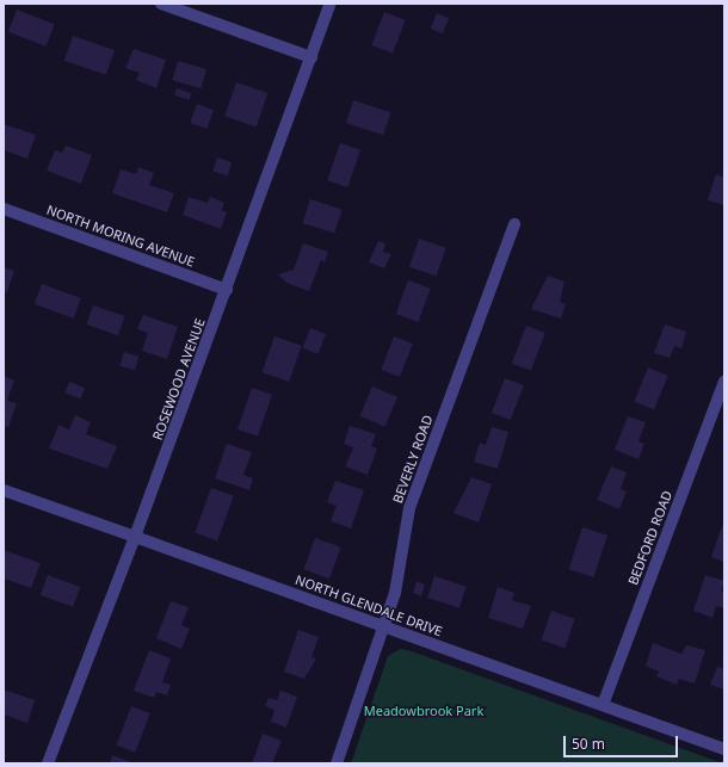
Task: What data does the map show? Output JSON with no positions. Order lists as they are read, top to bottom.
{
  "streets": {
    "street": [
      "NORTH MORING AVENUE",
      "ROSEWOOD AVENUE",
      "BEVERLY ROAD",
      "BEDFORD ROAD",
      "NORTH GLENDALE DRIVE"
    ]
  },
  "crossings": [
    ["NORTH MORING AVENUE", "ROSEWOOD AVENUE"],
    ["ROSEWOOD AVENUE", "NORTH GLENDALE DRIVE"],
    ["BEVERLY ROAD", "NORTH GLENDALE DRIVE"],
    ["BEDFORD ROAD", "NORTH GLENDALE DRIVE"]
  ],
  "parks": ["Meadowbrook Park"],
  "scale_bar": "50 m"
}
